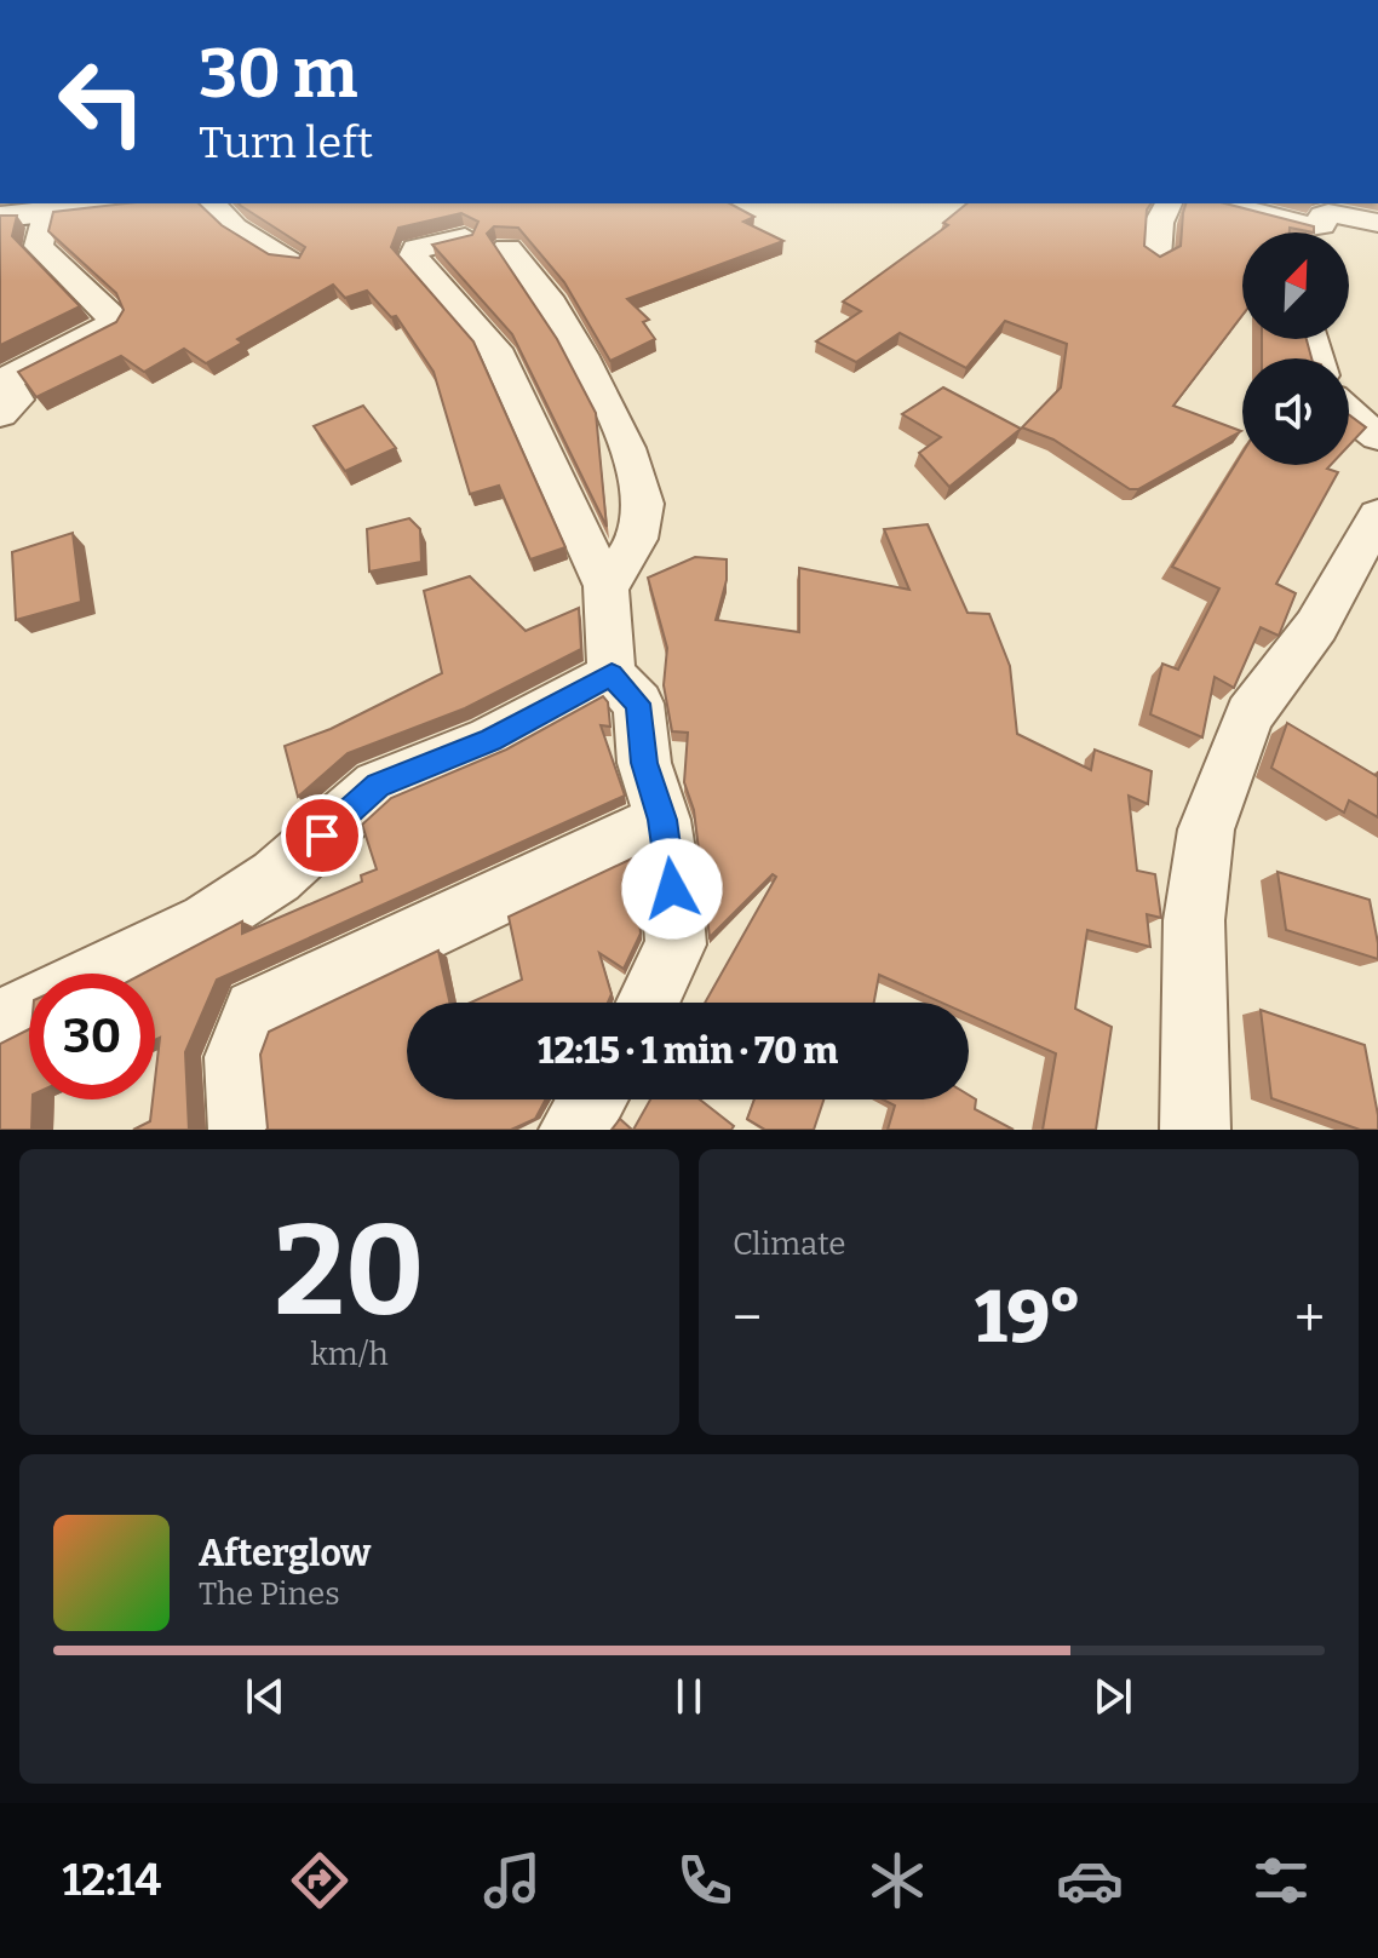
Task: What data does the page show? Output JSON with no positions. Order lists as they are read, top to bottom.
{
  "north": "top right",
  "page": {
    "turn": ["30 m", "Turn left"],
    "limit": "30",
    "trip": "12:15 · 1 min · 70 m",
    "tile": [
      ["20", "km/h"],
      "Climate"
    ],
    "heat": ["−", "19°", "+"],
    "song": ["Afterglow", "The Pines"],
    "tabs": "12:14"
  }
}
